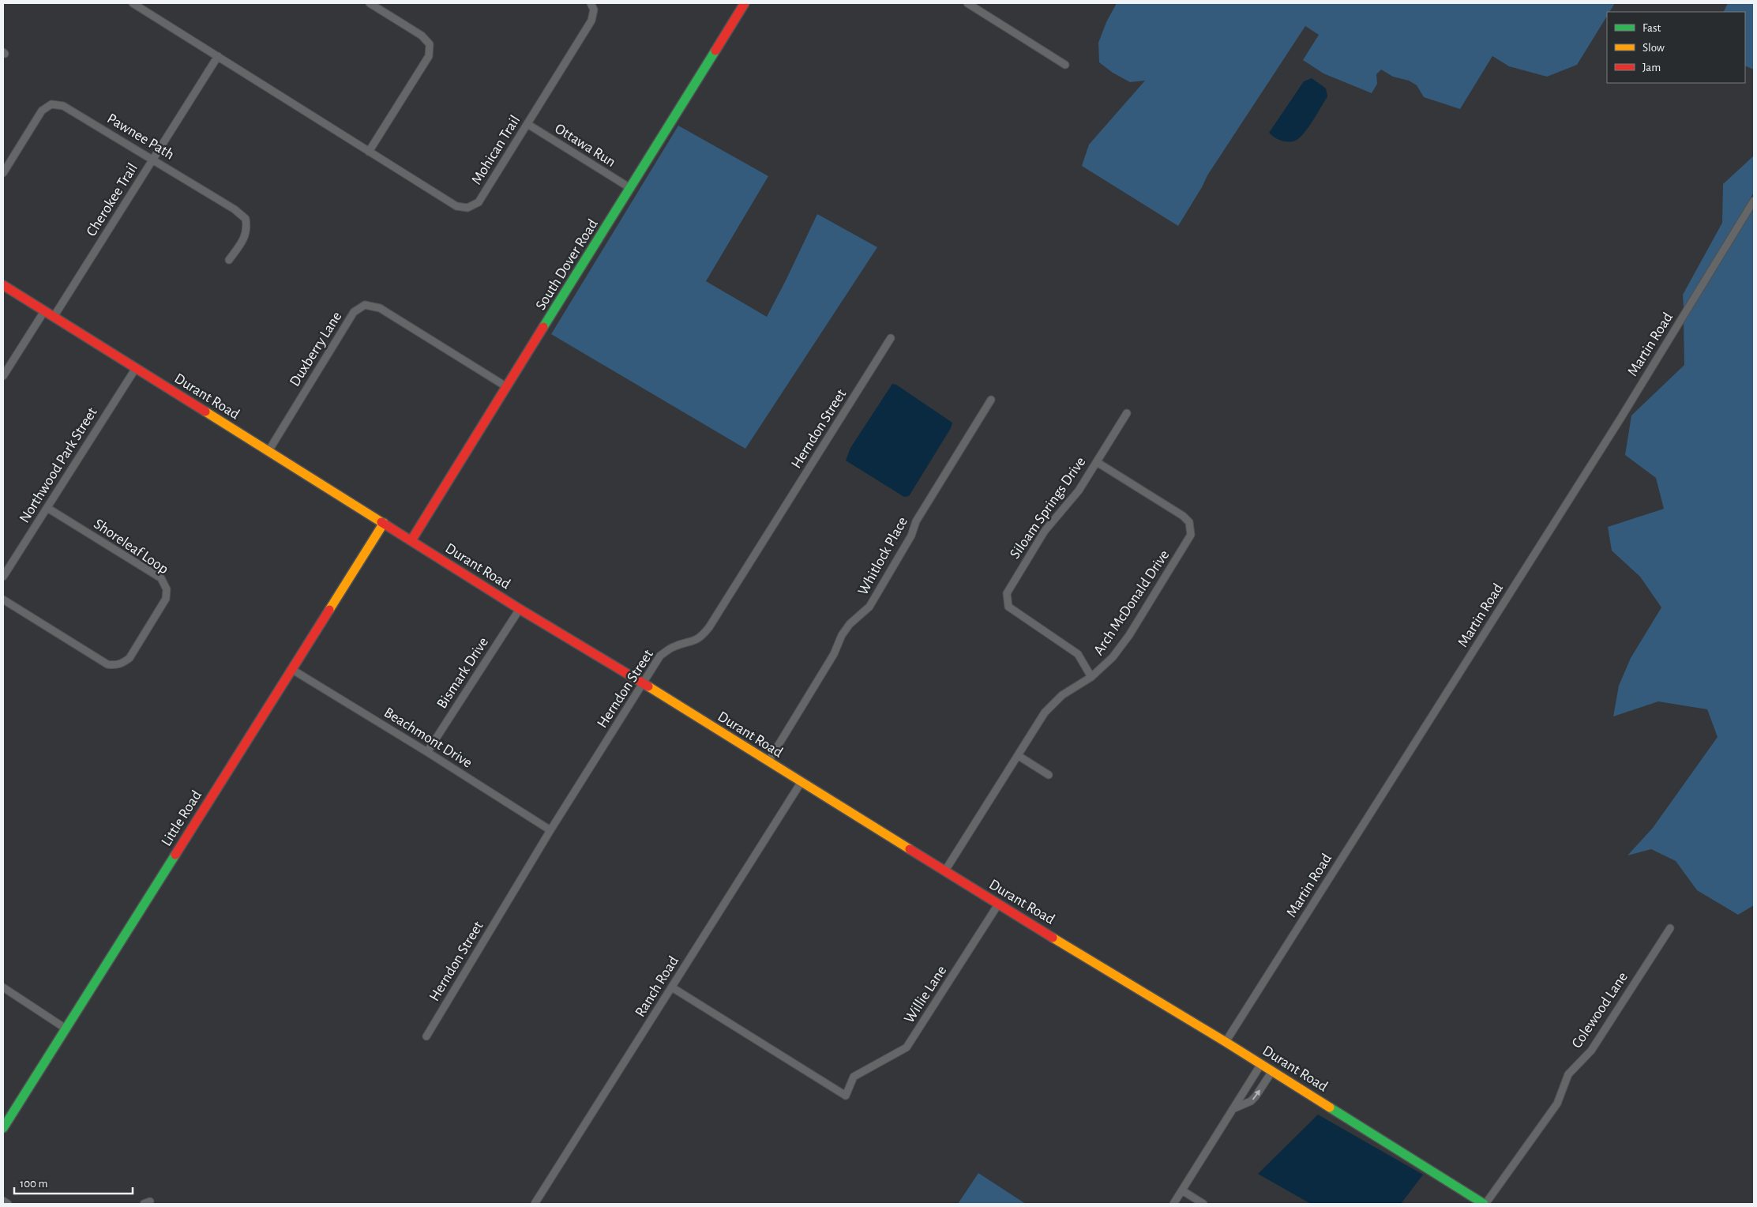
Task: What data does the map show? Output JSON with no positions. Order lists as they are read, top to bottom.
{
  "streets": {
    "street": [
      "Pawnee Path",
      "Ottawa Run",
      "Mohican Trail",
      "Cherokee Trail",
      "South Dover Road",
      "Martin Road",
      "Duxberry Lane",
      "Durant Road",
      "Herndon Street",
      "Northwood Park Street",
      "Siloam Springs Drive",
      "Shoreleaf Loop",
      "Whitlock Place",
      "Arch McDonald Drive",
      "Bismark Drive",
      "Beachmont Drive",
      "Little Road",
      "Ranch Road",
      "Willie Lane",
      "Colewood Lane"
    ]
  },
  "crossings": [
    ["Pawnee Path", "Cherokee Trail"],
    ["Ottawa Run", "Mohican Trail"],
    ["Ottawa Run", "South Dover Road"],
    ["Mohican Trail", "Cherokee Trail"],
    ["Cherokee Trail", "Durant Road"],
    ["South Dover Road", "Duxberry Lane"],
    ["South Dover Road", "Durant Road"],
    ["Martin Road", "Durant Road"],
    ["Duxberry Lane", "Durant Road"],
    ["Durant Road", "Herndon Street"],
    ["Durant Road", "Northwood Park Street"],
    ["Durant Road", "Whitlock Place"],
    ["Durant Road", "Arch McDonald Drive"],
    ["Durant Road", "Bismark Drive"],
    ["Durant Road", "Little Road"],
    ["Durant Road", "Ranch Road"],
    ["Durant Road", "Willie Lane"],
    ["Durant Road", "Colewood Lane"],
    ["Herndon Street", "Beachmont Drive"],
    ["Northwood Park Street", "Shoreleaf Loop"],
    ["Siloam Springs Drive", "Arch McDonald Drive"],
    ["Bismark Drive", "Beachmont Drive"],
    ["Beachmont Drive", "Little Road"],
    ["Ranch Road", "Willie Lane"]
  ],
  "legend": ["Fast", "Slow", "Jam"],
  "scale_bar": "100 m"
}
